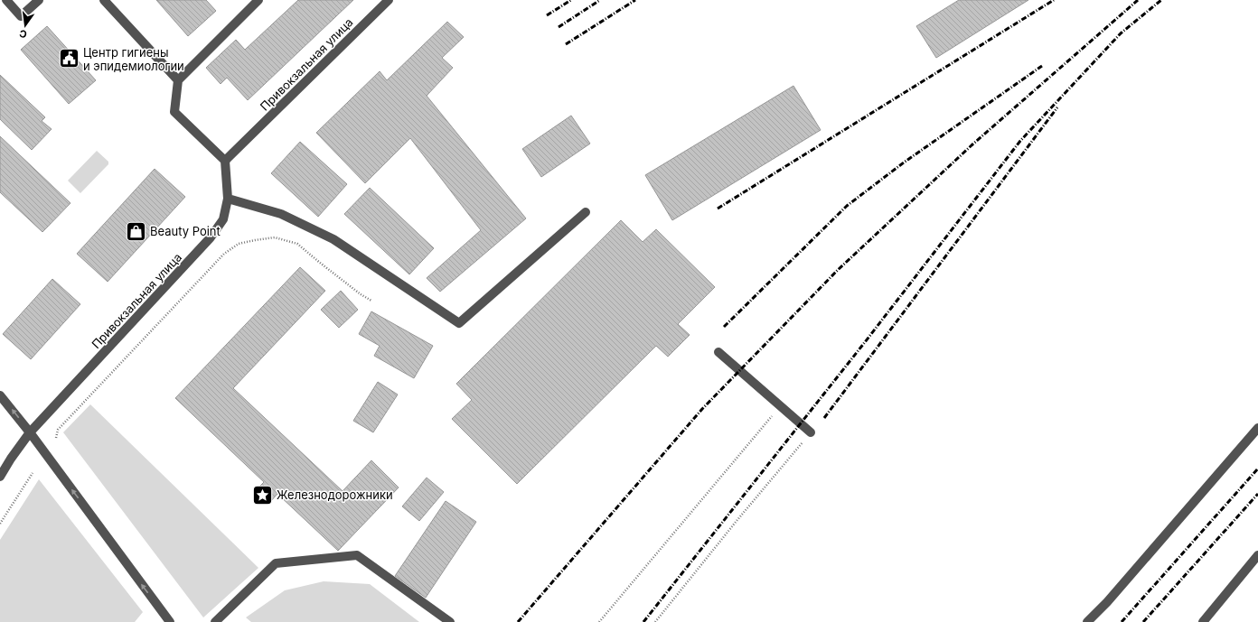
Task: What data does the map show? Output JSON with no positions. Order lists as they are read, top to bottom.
{
  "streets": {
    "street": ["Привокзальная улица"]
  },
  "places": {
    "public building": ["Центр гигиены и эпидемиологии"],
    "shop": ["Beauty Point"],
    "place": ["Железнодорожники"]
  },
  "north": "bottom"
}
